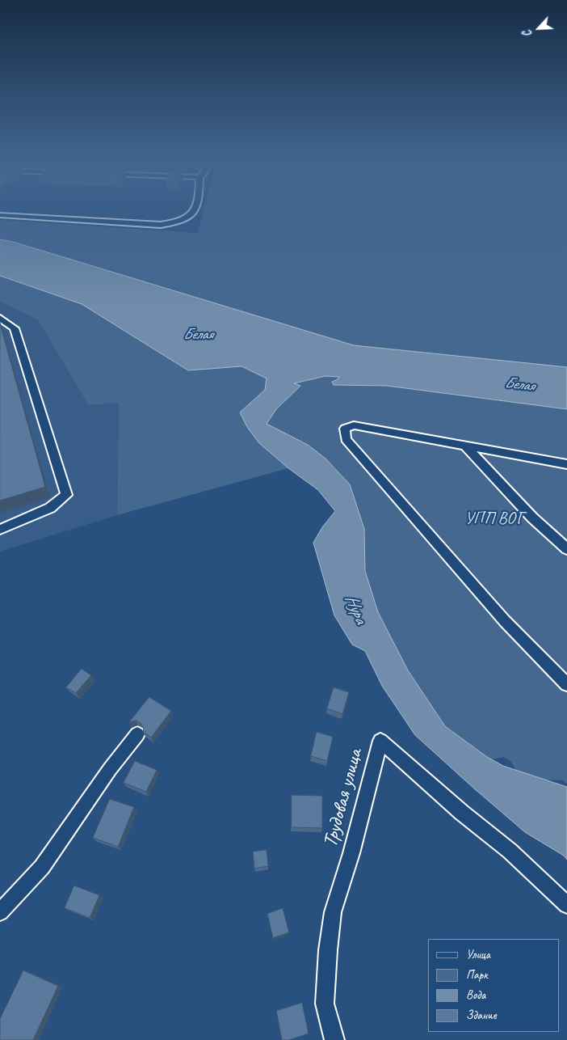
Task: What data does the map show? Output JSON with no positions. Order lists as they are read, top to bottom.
{
  "streets": {
    "street": ["Трудовая улица"]
  },
  "water": ["Белая", "Нура"],
  "parks": ["УПП ВОГ"],
  "legend": [
    "Улица",
    "Парк",
    "Вода",
    "Здание"
  ],
  "north": "bottom left"
}
